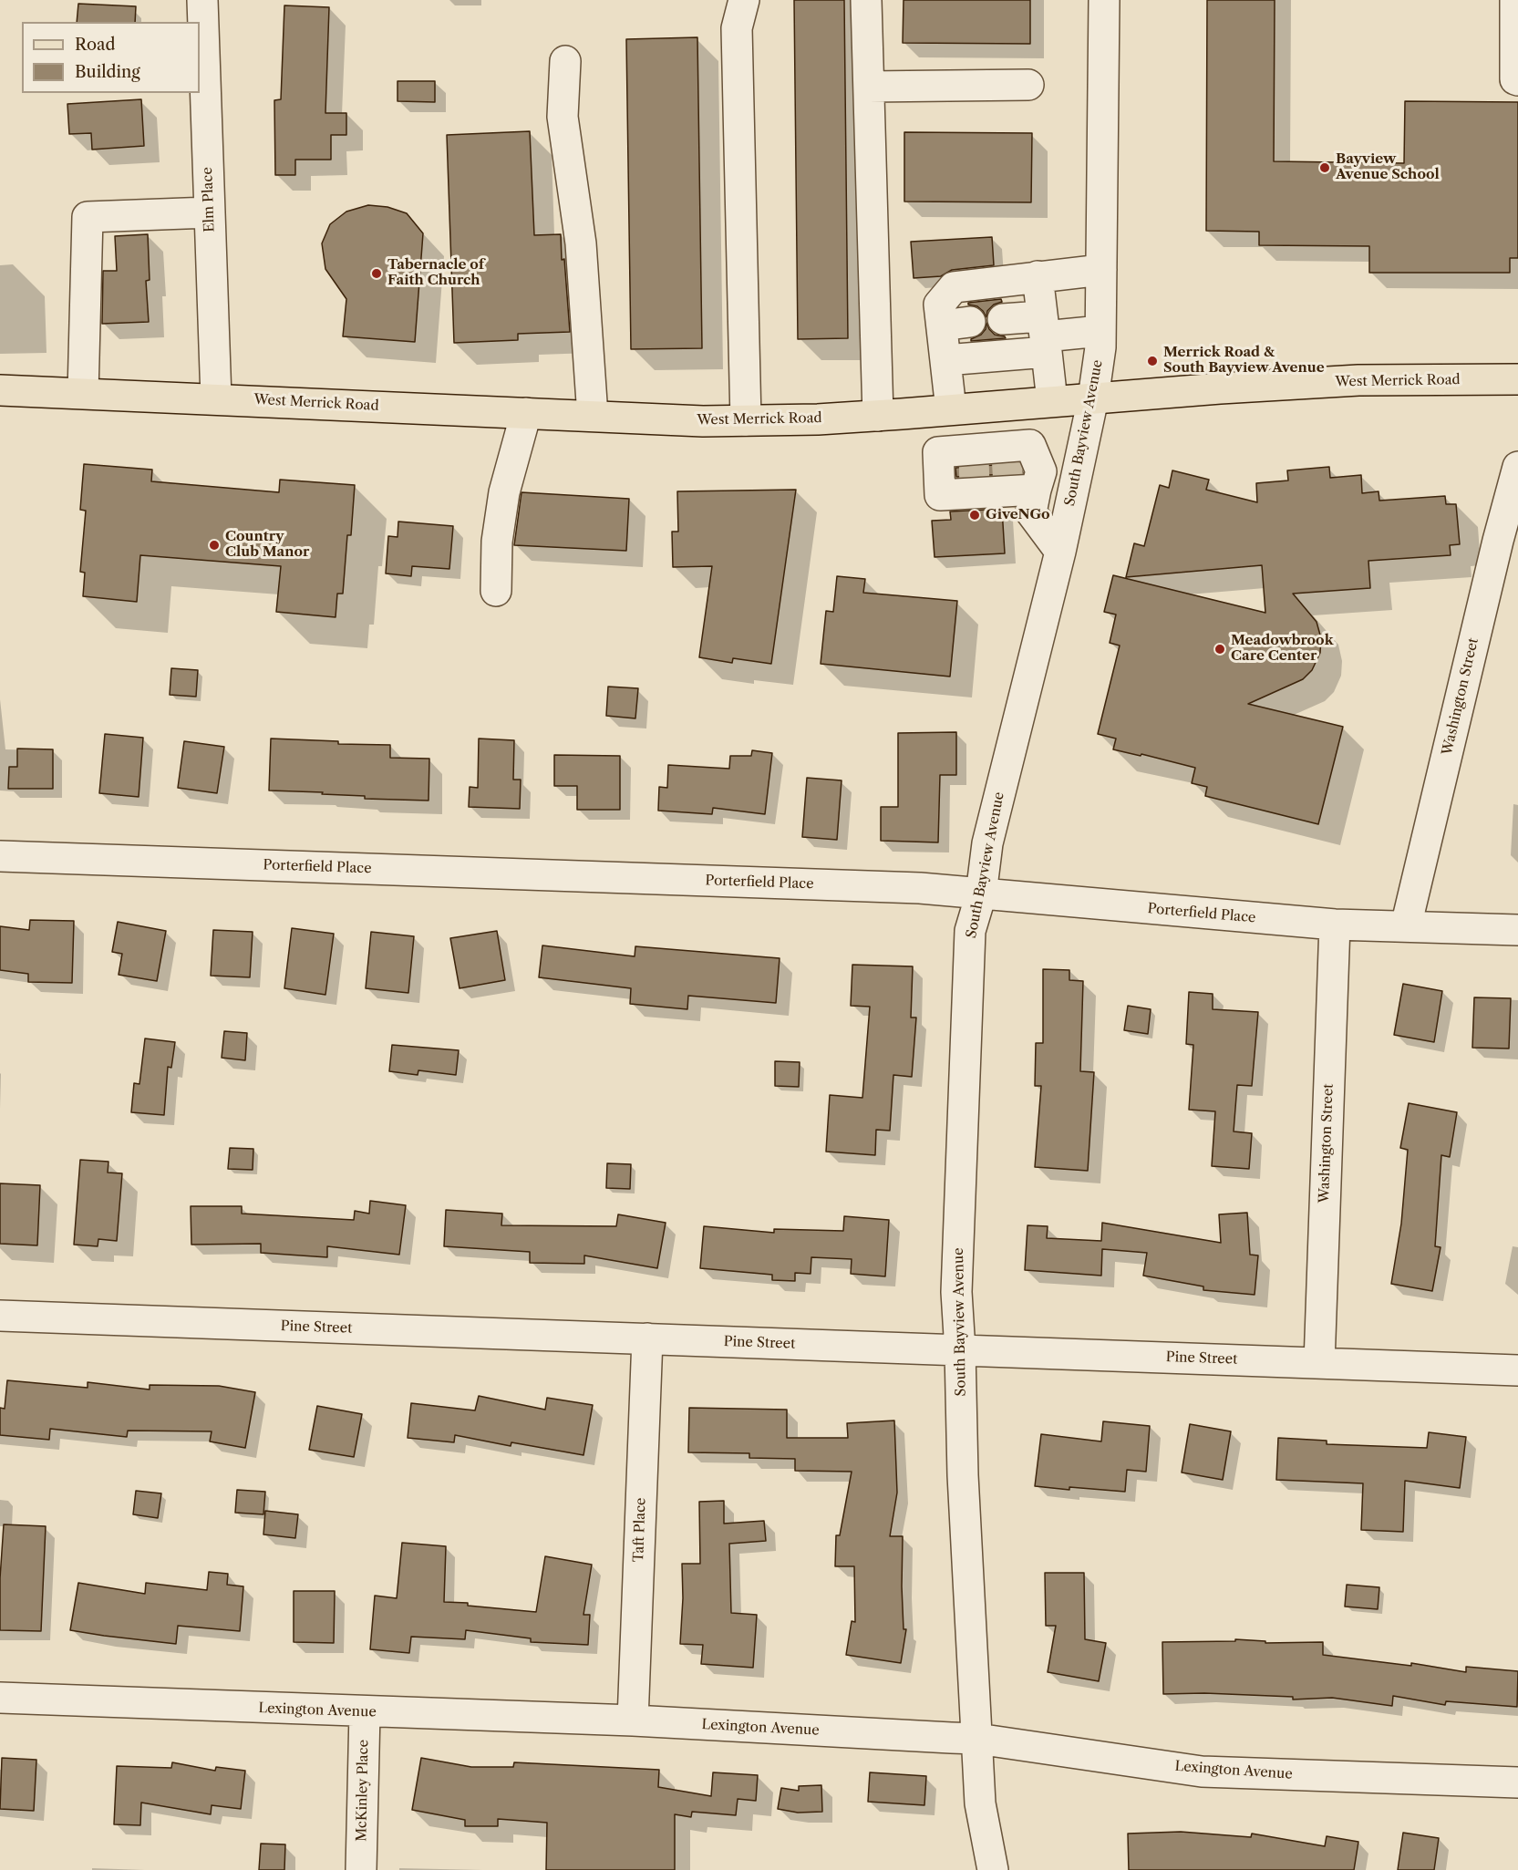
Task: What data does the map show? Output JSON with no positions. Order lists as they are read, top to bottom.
{
  "streets": {
    "main road": ["West Merrick Road"],
    "street": [
      "Elm Place",
      "South Bayview Avenue",
      "Washington Street",
      "Porterfield Place",
      "Pine Street",
      "Taft Place",
      "Lexington Avenue",
      "McKinley Place"
    ]
  },
  "crossings": [
    ["Elm Place", "West Merrick Road"],
    ["West Merrick Road", "South Bayview Avenue"],
    ["South Bayview Avenue", "Porterfield Place"],
    ["South Bayview Avenue", "Pine Street"],
    ["South Bayview Avenue", "Lexington Avenue"],
    ["Washington Street", "Porterfield Place"],
    ["Washington Street", "Pine Street"],
    ["Pine Street", "Taft Place"],
    ["Taft Place", "Lexington Avenue"],
    ["Lexington Avenue", "McKinley Place"]
  ],
  "places": [
    "Bayview Avenue School",
    "Tabernacle of Faith Church",
    "Merrick Road & South Bayview Avenue",
    "GiveNGo",
    "Country Club Manor",
    "Meadowbrook Care Center"
  ],
  "legend": ["Road", "Building"]
}
